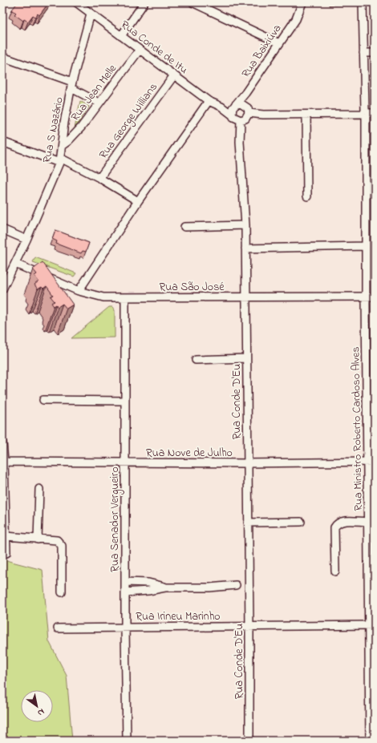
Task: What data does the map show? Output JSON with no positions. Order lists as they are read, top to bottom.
{
  "streets": {
    "street": [
      "Rua Conde de Itu",
      "Rua Baixiúva",
      "Rua Jean Melle",
      "Rua George Willians",
      "Rua S Nazário",
      "Rua São José",
      "Rua Conde D'Eu",
      "Rua Ministro Roberto Cardoso Alves",
      "Rua Nove de Julho",
      "Rua Senador Vergueiro",
      "Rua Irineu Marinho"
    ]
  },
  "crossings": [
    ["Rua Conde de Itu", "Rua Jean Melle"],
    ["Rua Conde de Itu", "Rua George Willians"],
    ["Rua Conde de Itu", "Rua S Nazário"],
    ["Rua Conde de Itu", "Rua Conde D'Eu"],
    ["Rua Jean Melle", "Rua S Nazário"],
    ["Rua S Nazário", "Rua São José"],
    ["Rua São José", "Rua Conde D'Eu"],
    ["Rua São José", "Rua Ministro Roberto Cardoso Alves"],
    ["Rua São José", "Rua Senador Vergueiro"],
    ["Rua Conde D'Eu", "Rua Nove de Julho"],
    ["Rua Conde D'Eu", "Rua Irineu Marinho"],
    ["Rua Ministro Roberto Cardoso Alves", "Rua Nove de Julho"],
    ["Rua Ministro Roberto Cardoso Alves", "Rua Irineu Marinho"],
    ["Rua Nove de Julho", "Rua Senador Vergueiro"],
    ["Rua Senador Vergueiro", "Rua Irineu Marinho"]
  ],
  "north": "bottom right"
}
